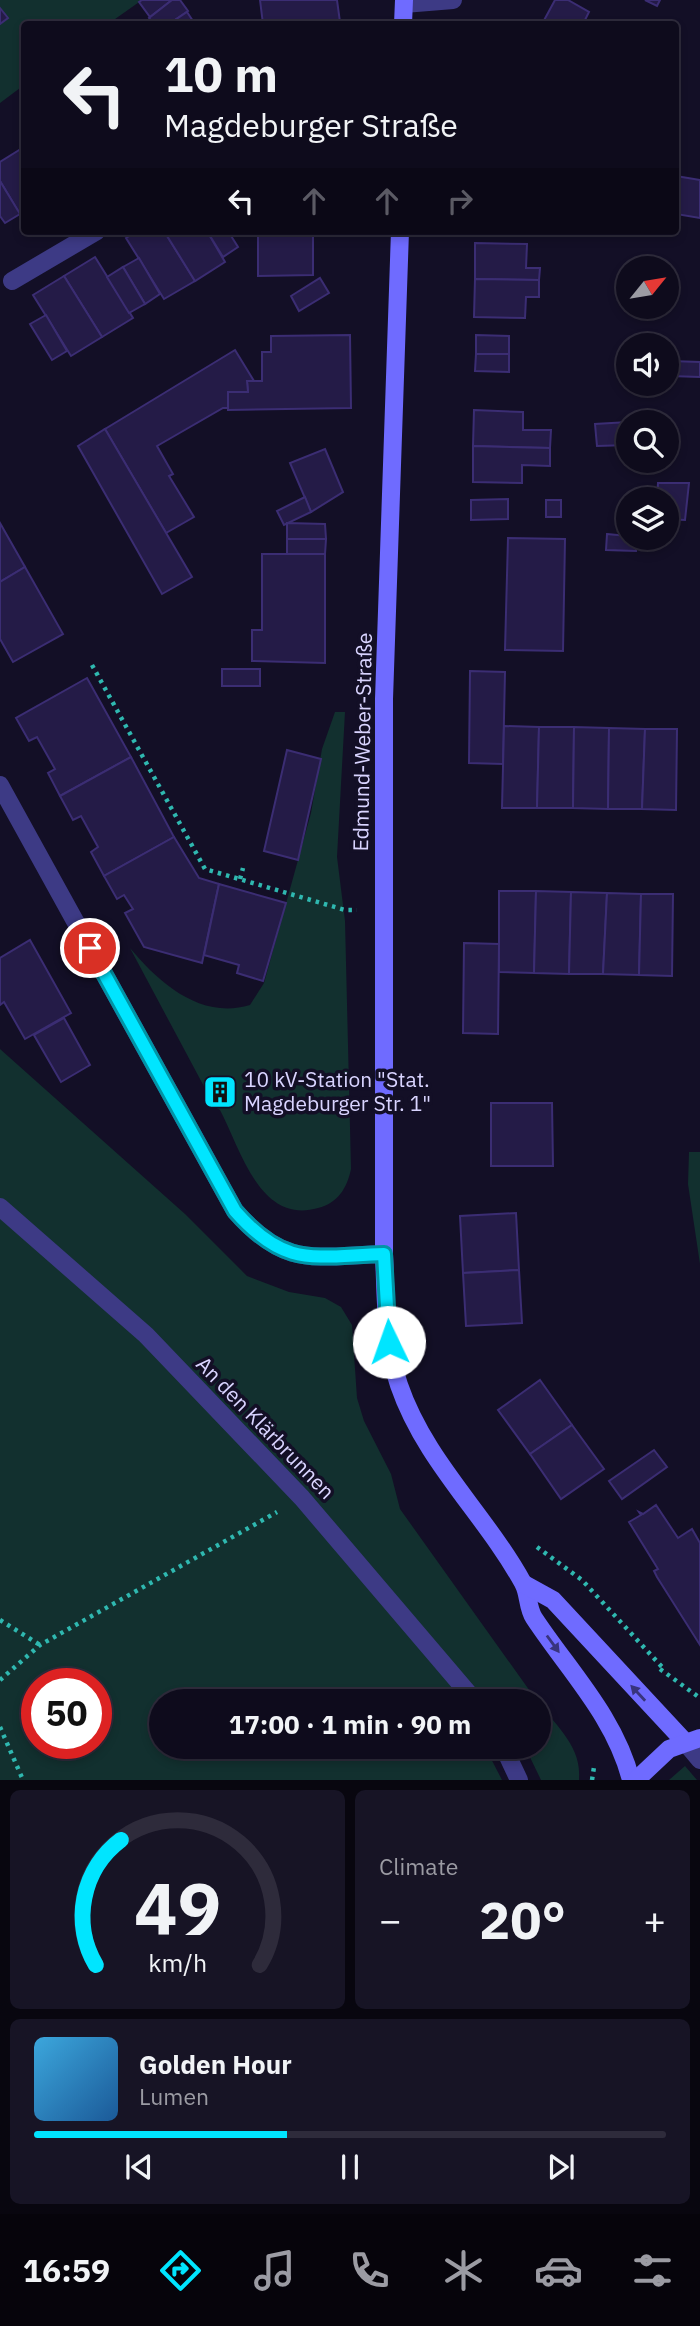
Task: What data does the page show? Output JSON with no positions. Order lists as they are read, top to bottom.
{
  "streets": {
    "main road": ["Edmund-Weber-Straße"],
    "street": ["An den Klärbrunnen"]
  },
  "places": {
    "building": ["10 kV-Station \"Stat. Magdeburger Str. 1\""]
  },
  "north": "top right",
  "page": {
    "turn": ["10 m", "Magdeburger Straße"],
    "limit": "50",
    "trip": "17:00 · 1 min · 90 m",
    "tile": "Climate",
    "heat": ["−", "20°", "+"],
    "song": ["Golden Hour", "Lumen"],
    "tabs": "16:59",
    "gauge": ["49", "km/h"]
  }
}
